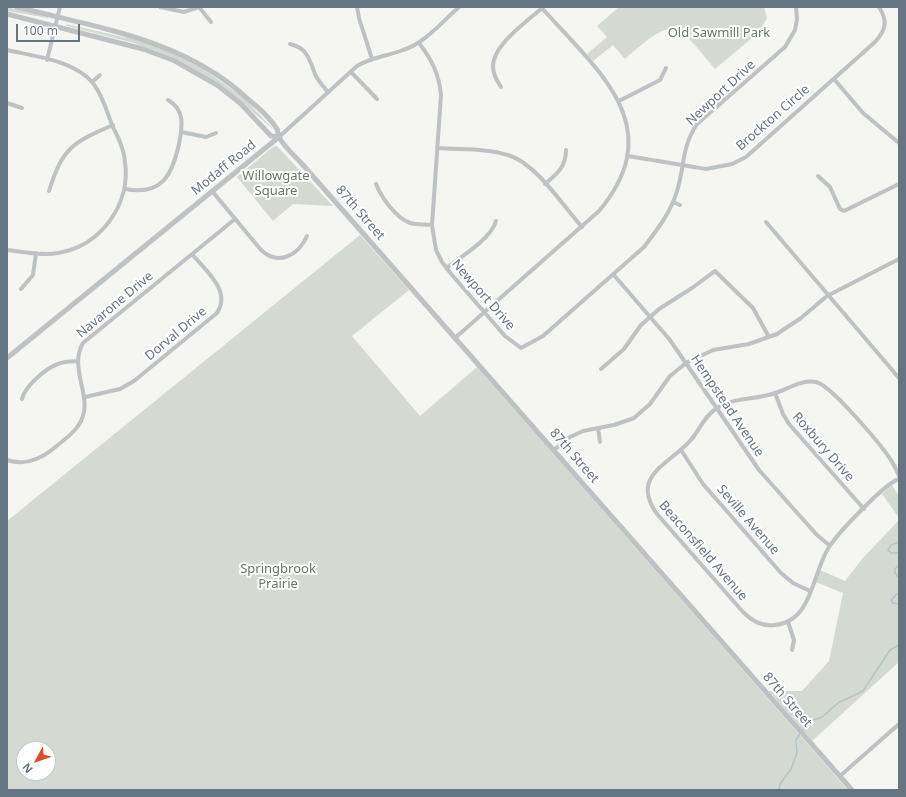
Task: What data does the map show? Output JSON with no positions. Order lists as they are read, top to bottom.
{
  "streets": {
    "street": [
      "Newport Drive",
      "Brockton Circle",
      "Modaff Road",
      "87th Street",
      "Navarone Drive",
      "Dorval Drive",
      "Hempstead Avenue",
      "Roxbury Drive",
      "Seville Avenue",
      "Beaconsfield Avenue"
    ]
  },
  "crossings": [
    ["Newport Drive", "Brockton Circle"],
    ["Newport Drive", "Modaff Road"],
    ["Newport Drive", "Hempstead Avenue"],
    ["Modaff Road", "87th Street"],
    ["Navarone Drive", "Dorval Drive"],
    ["Hempstead Avenue", "Beaconsfield Avenue"],
    ["Seville Avenue", "Beaconsfield Avenue"]
  ],
  "parks": ["Old Sawmill Park", "Willowgate Square", "Springbrook Prairie"],
  "scale_bar": "100 m",
  "north": "bottom left"
}
